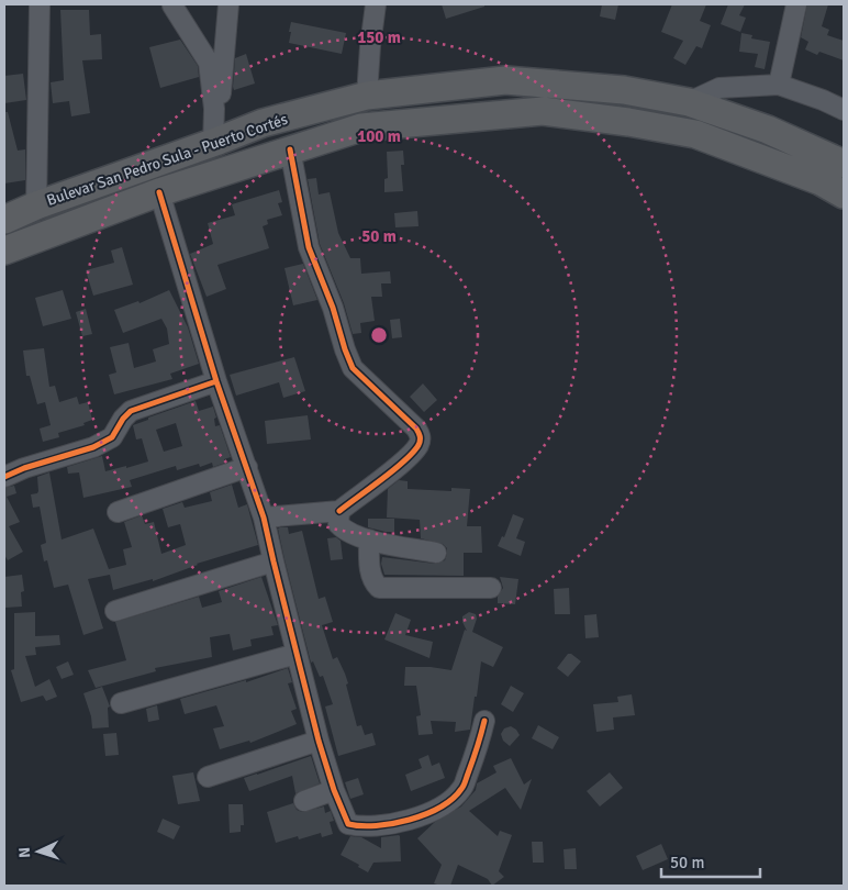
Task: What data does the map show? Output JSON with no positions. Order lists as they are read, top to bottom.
{
  "streets": {
    "highway": ["Bulevar San Pedro Sula - Puerto Cortés"]
  },
  "scale_bar": "50 m",
  "north": "left",
  "rings": ["150 m", "100 m", "50 m"]
}
